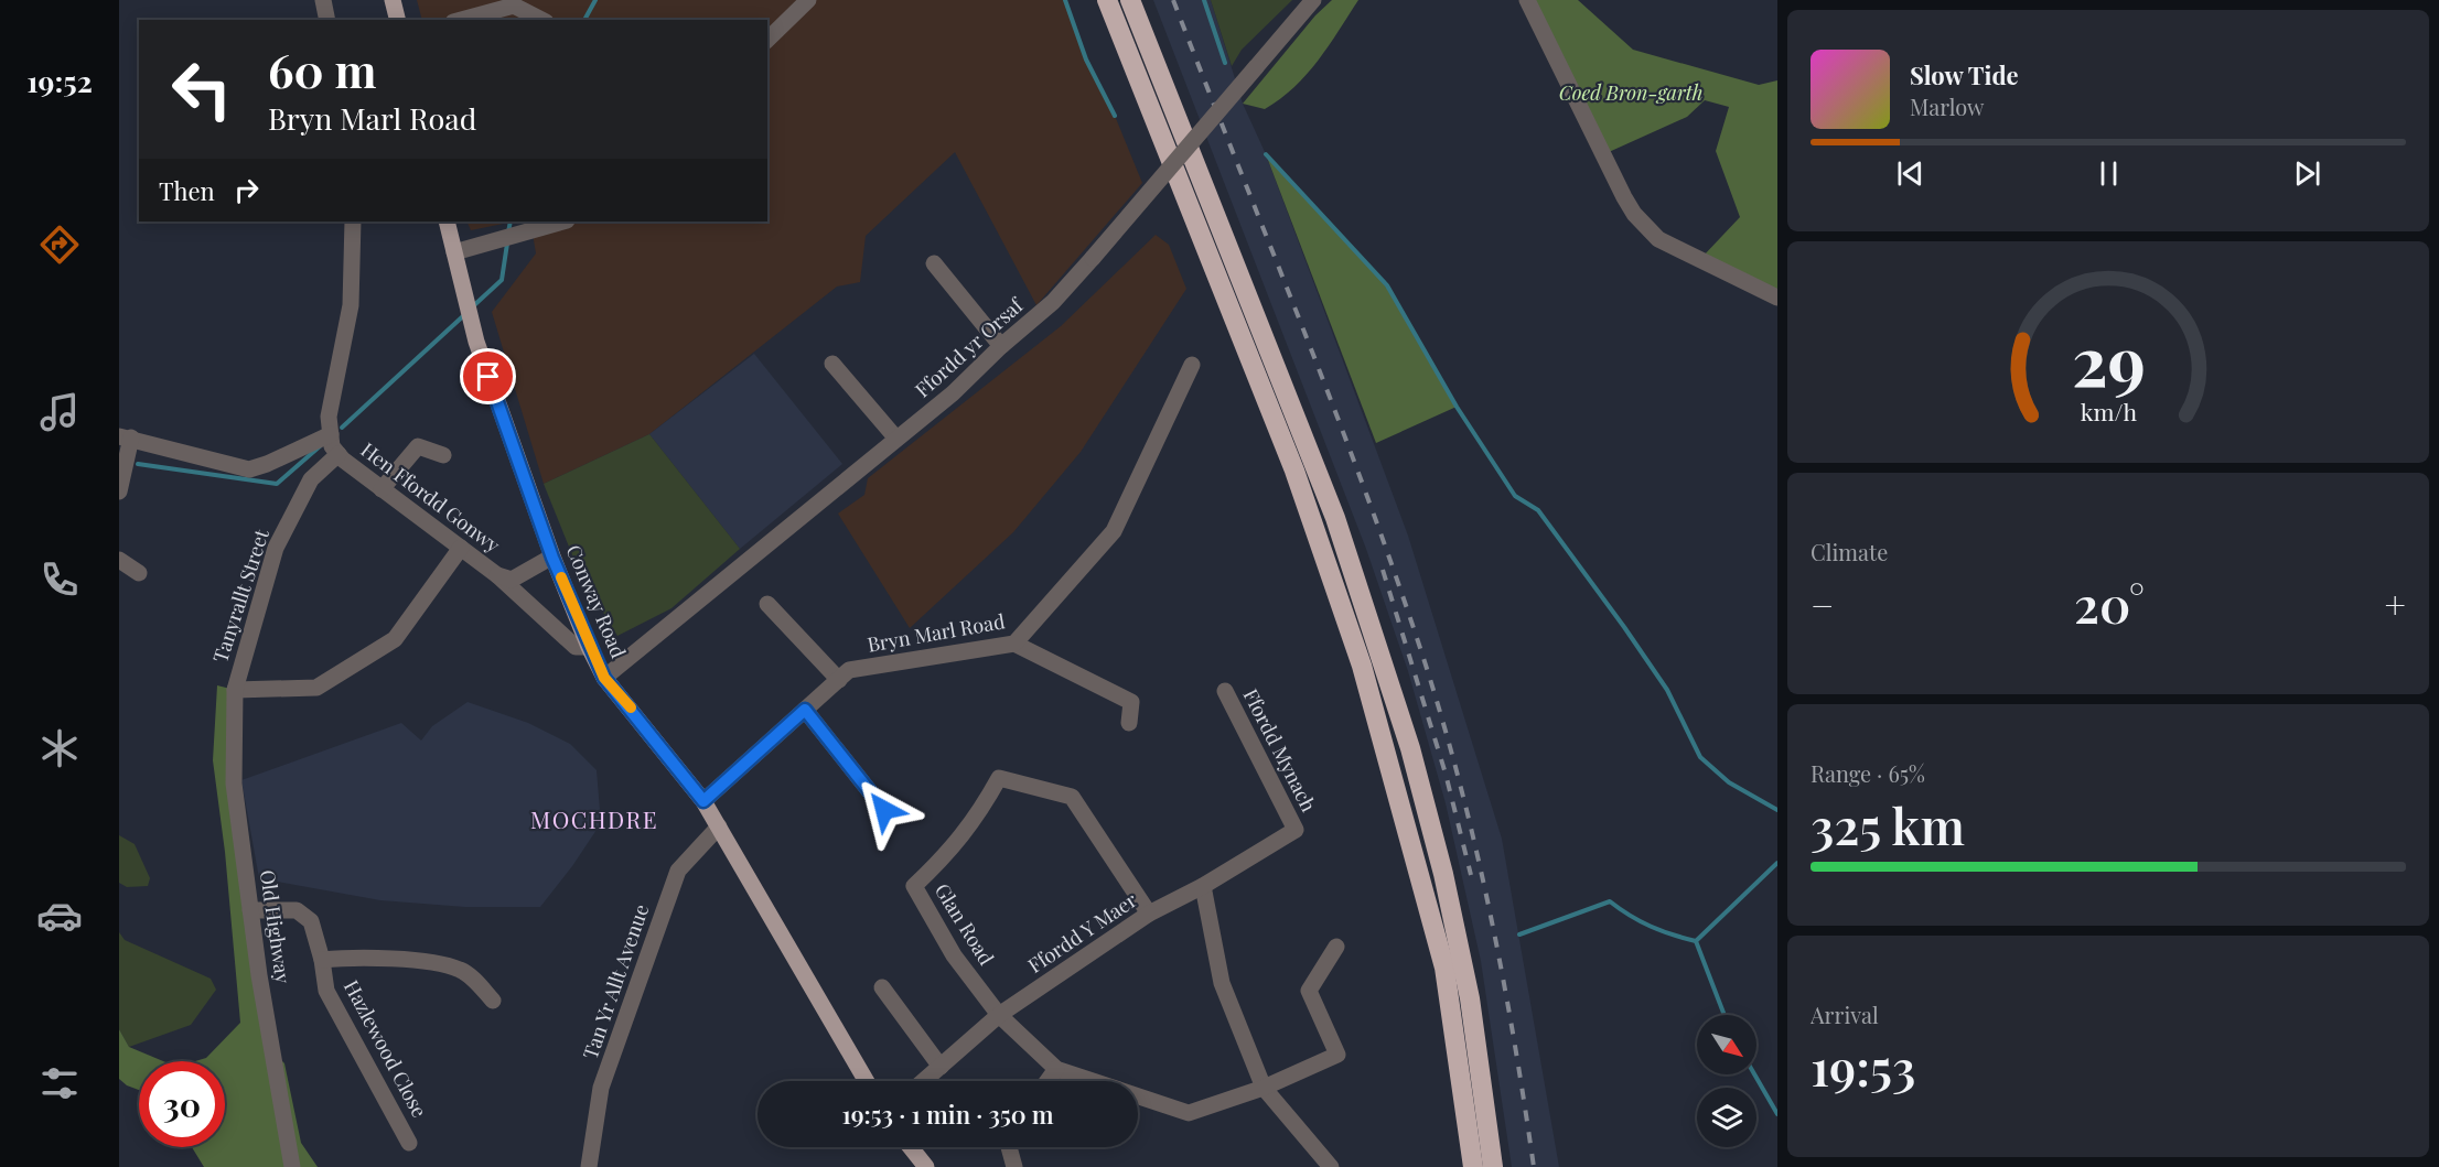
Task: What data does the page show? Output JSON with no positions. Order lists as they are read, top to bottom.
{
  "streets": {
    "main road": ["Conway Road"],
    "street": [
      "Ffordd yr Orsaf",
      "Hen Ffordd Gonwy",
      "Tanyrallt Street",
      "Bryn Marl Road",
      "Ffordd Mynach",
      "Glan Road",
      "Old Highway",
      "Ffordd Y Maer",
      "Tan Yr Allt Avenue",
      "Hazlewood Close"
    ]
  },
  "crossings": [
    ["Ffordd yr Orsaf", "Conway Road"],
    ["Hen Ffordd Gonwy", "Tanyrallt Street"],
    ["Hen Ffordd Gonwy", "Conway Road"],
    ["Tanyrallt Street", "Old Highway"],
    ["Conway Road", "Bryn Marl Road"],
    ["Conway Road", "Tan Yr Allt Avenue"],
    ["Ffordd Mynach", "Ffordd Y Maer"],
    ["Glan Road", "Ffordd Y Maer"],
    ["Old Highway", "Hazlewood Close"]
  ],
  "districts": ["MOCHDRE"],
  "parks": ["Coed Bron-garth"],
  "north": "bottom right",
  "page": {
    "tabs": "19:52",
    "turn": ["60 m", "Bryn Marl Road"],
    "song": ["Slow Tide", "Marlow"],
    "then": "Then",
    "tile": [
      "Climate",
      ["Range · 65%", "325 km"],
      ["Arrival", "19:53"]
    ],
    "heat": ["−", "20°", "+"],
    "limit": "30",
    "trip": "19:53 · 1 min · 350 m",
    "gauge": ["29", "km/h"]
  }
}
